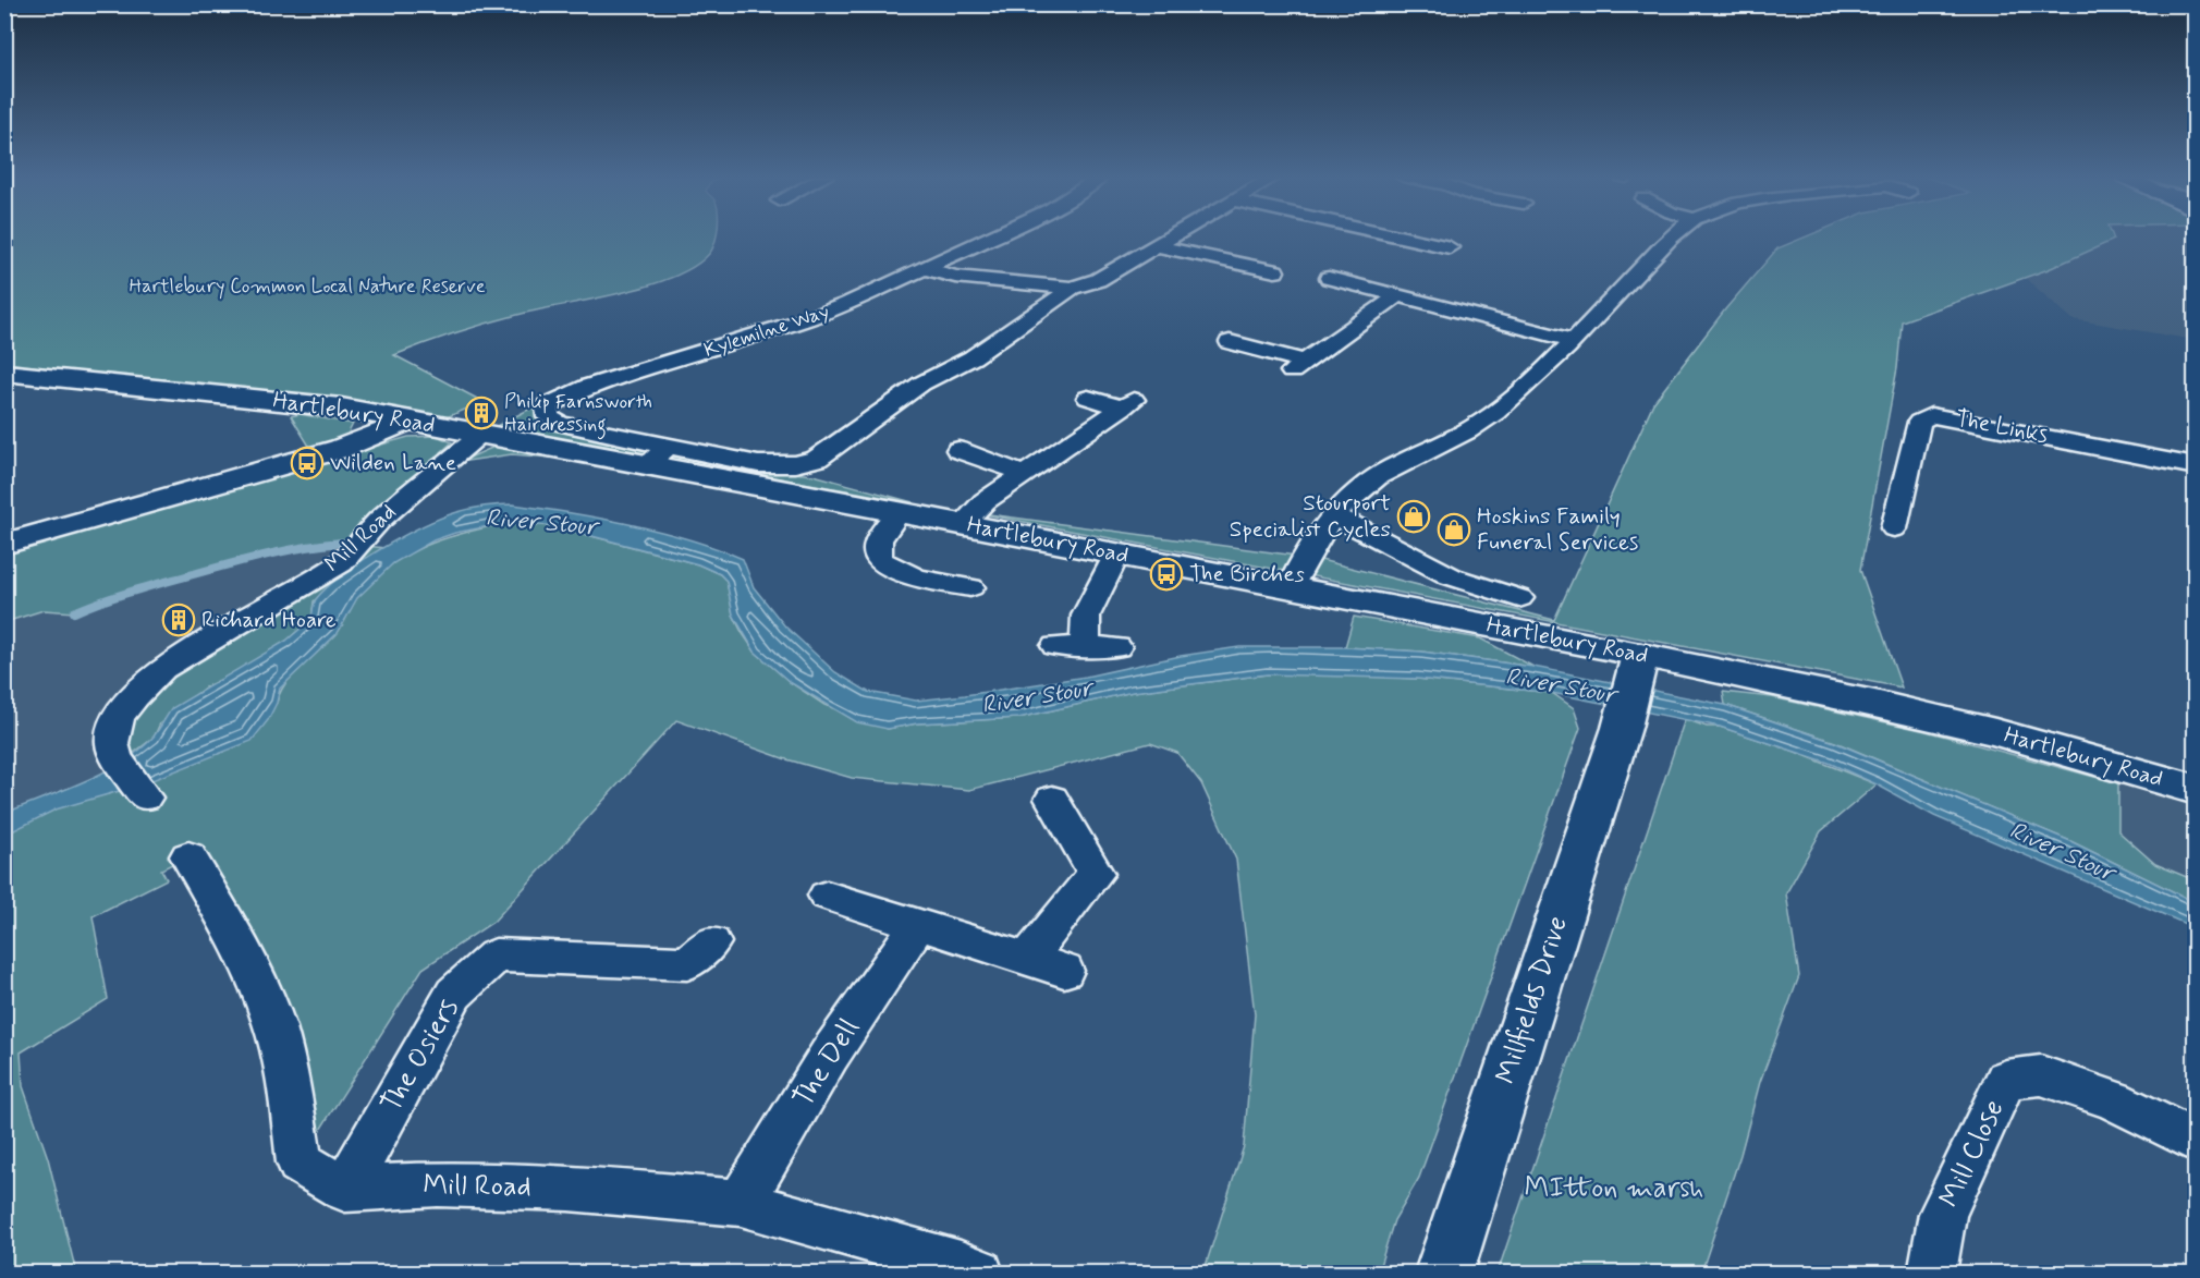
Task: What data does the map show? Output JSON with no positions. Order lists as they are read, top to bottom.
{
  "streets": {
    "main road": ["Hartlebury Road", "Millfields Drive"],
    "street": [
      "Kylemilne Way",
      "The Links",
      "Mill Road",
      "The Osiers",
      "The Dell",
      "Mill Close"
    ]
  },
  "crossings": [
    ["Kylemilne Way", "Hartlebury Road"],
    ["Hartlebury Road", "Mill Road"],
    ["Hartlebury Road", "Millfields Drive"],
    ["Mill Road", "The Osiers"],
    ["Mill Road", "The Dell"]
  ],
  "water": ["River Stour"],
  "parks": ["Hartlebury Common Local Nature Reserve", "MItton marsh"],
  "places": {
    "building": ["Philip Farnsworth Hairdressing", "Richard Hoare"],
    "bus stop": ["Wilden Lane", "The Birches"],
    "shop": ["Stourport Specialist Cycles", "Hoskins Family Funeral Services"]
  }
}
